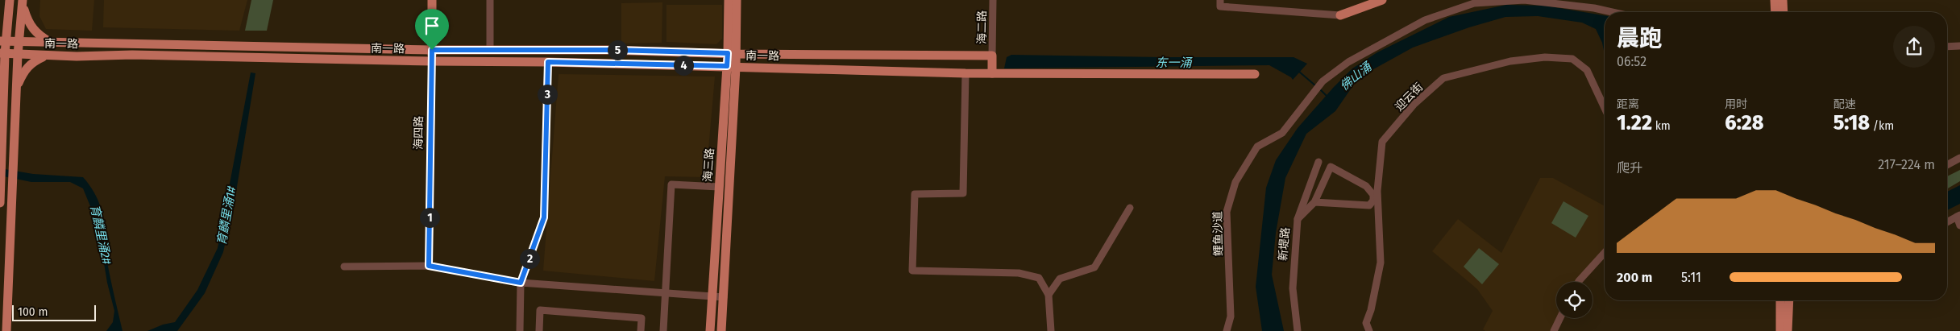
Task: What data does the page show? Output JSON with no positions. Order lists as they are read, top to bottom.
{
  "streets": {
    "main road": ["南一路", "海四路", "海三路"],
    "street": [
      "海二路",
      "迎云街",
      "鲤鱼沙道",
      "新堤路"
    ]
  },
  "crossings": [
    ["海二路", "南一路"],
    ["南一路", "海四路"],
    ["南一路", "海三路"]
  ],
  "water": [
    "东一涌",
    "佛山涌",
    "育麟里涌1#",
    "育麟里涌2#"
  ],
  "scale_bar": "100 m",
  "page": {
    "heading": ["晨跑", "06:52"],
    "pins": [
      "5",
      "4",
      "3",
      "1",
      "2"
    ],
    "stats": [
      ["距离", "1.22 km"],
      ["用时", "6:28"],
      ["配速", "5:18 /km"]
    ],
    "chart": ["爬升", "217–224 m"],
    "list": [
      {
        "name": "200 m",
        "note": "5:11"
      }
    ],
    "scale": "100 m"
  }
}
